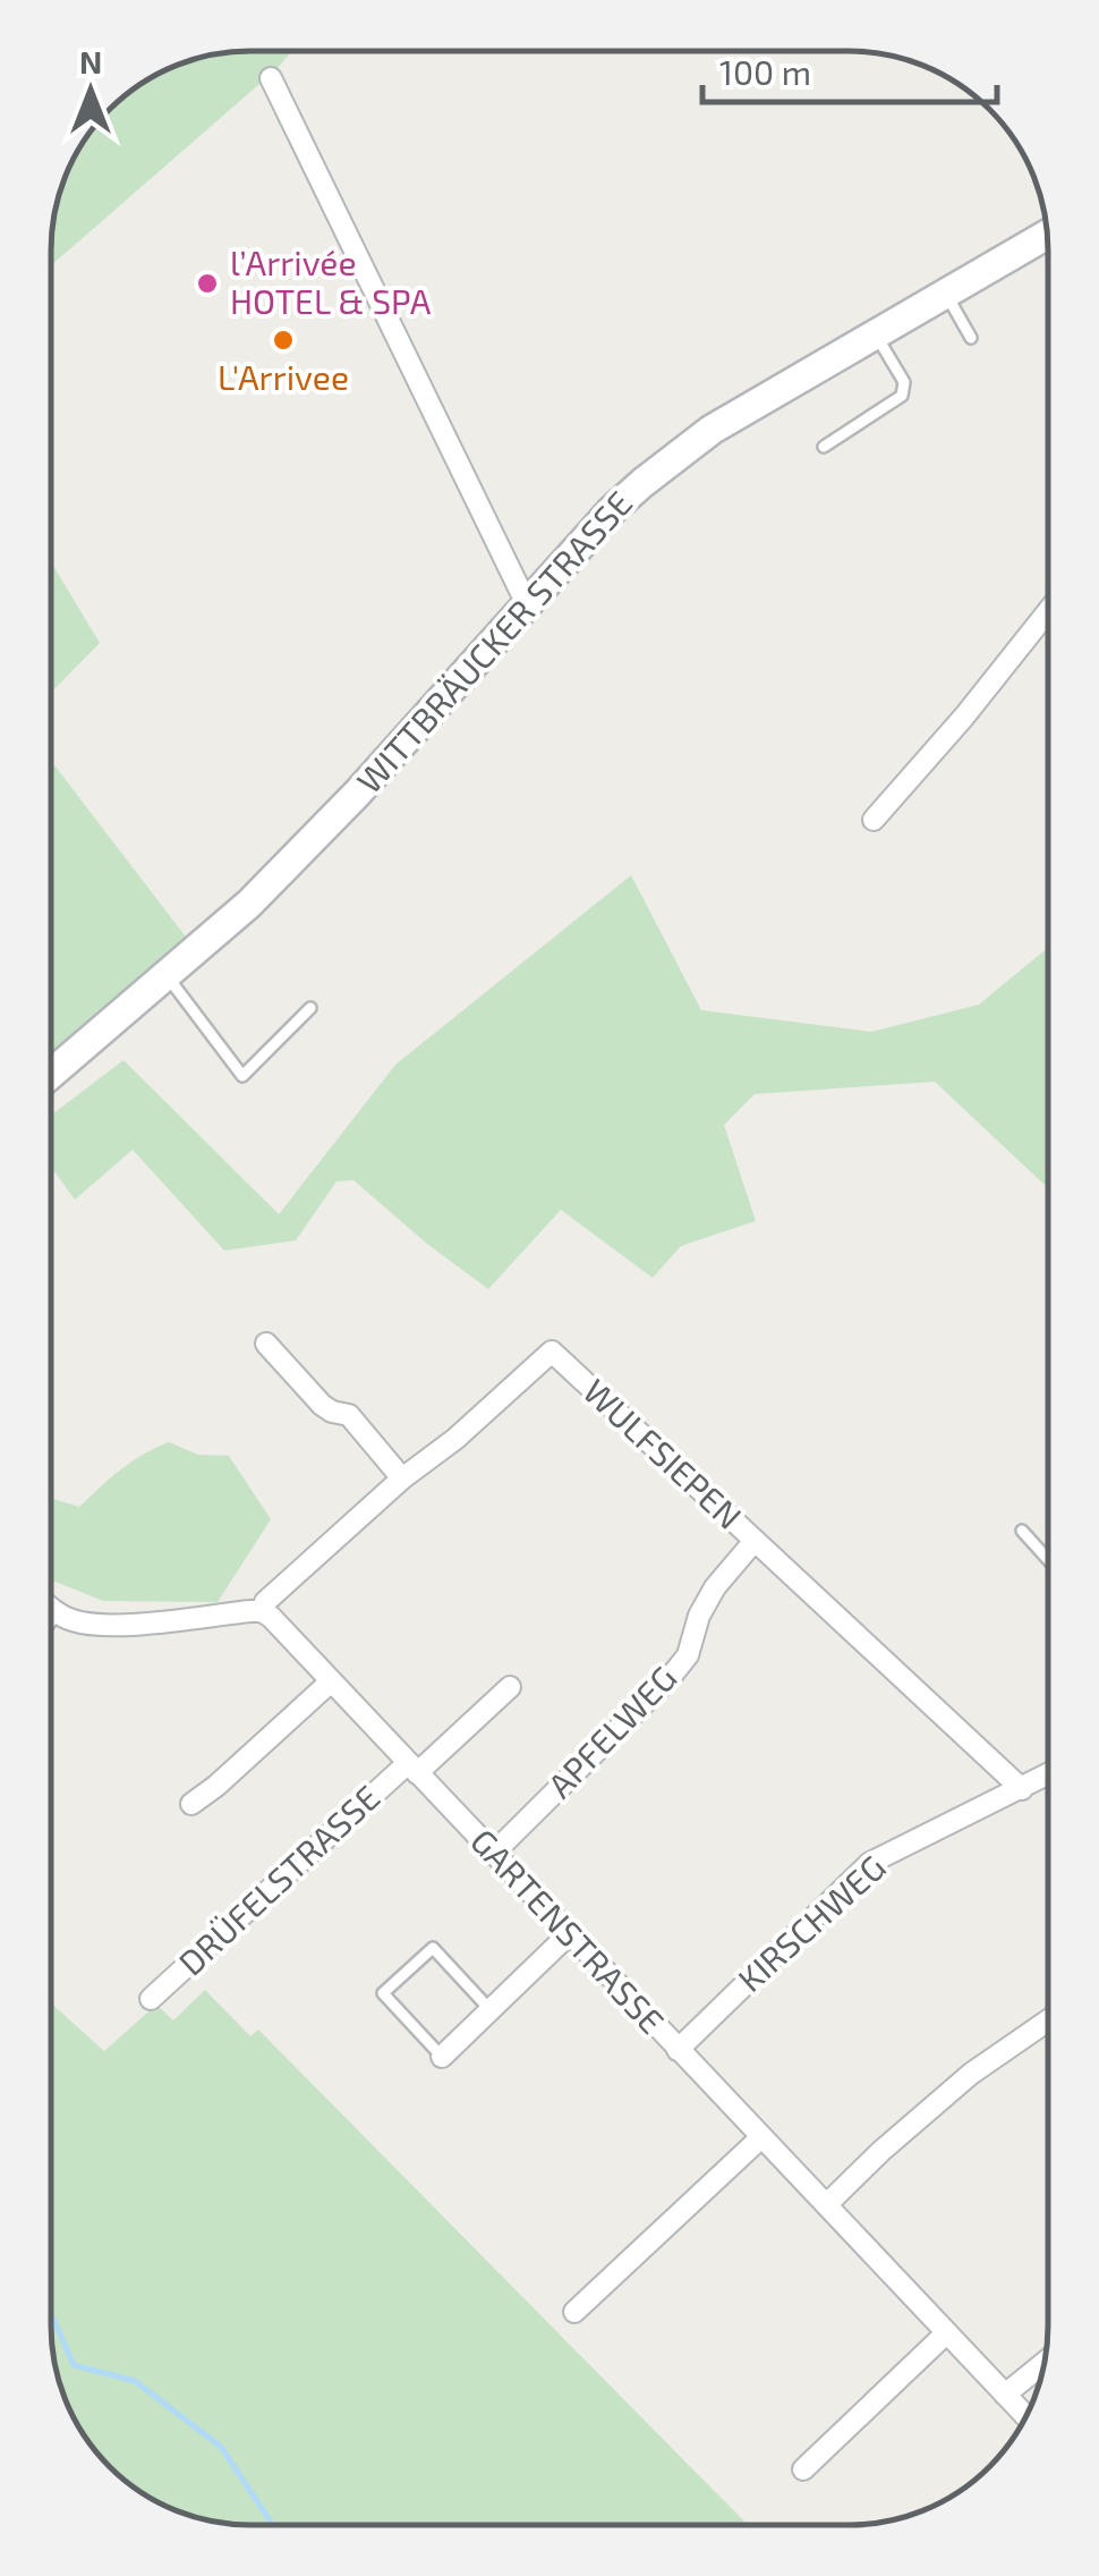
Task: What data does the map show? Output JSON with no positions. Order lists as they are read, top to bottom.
{
  "streets": {
    "main road": ["WITTBRÄUCKER STRASSE"],
    "street": [
      "WULFSIEPEN",
      "APFELWEG",
      "DRÜFELSTRASSE",
      "KIRSCHWEG",
      "GARTENSTRASSE"
    ]
  },
  "crossings": [
    ["WULFSIEPEN", "APFELWEG"],
    ["WULFSIEPEN", "KIRSCHWEG"],
    ["WULFSIEPEN", "GARTENSTRASSE"],
    ["APFELWEG", "GARTENSTRASSE"],
    ["DRÜFELSTRASSE", "GARTENSTRASSE"],
    ["KIRSCHWEG", "GARTENSTRASSE"]
  ],
  "places": ["l’Arrivée HOTEL & SPA", "L'Arrivee"],
  "scale_bar": "100 m",
  "north": "top"
}
